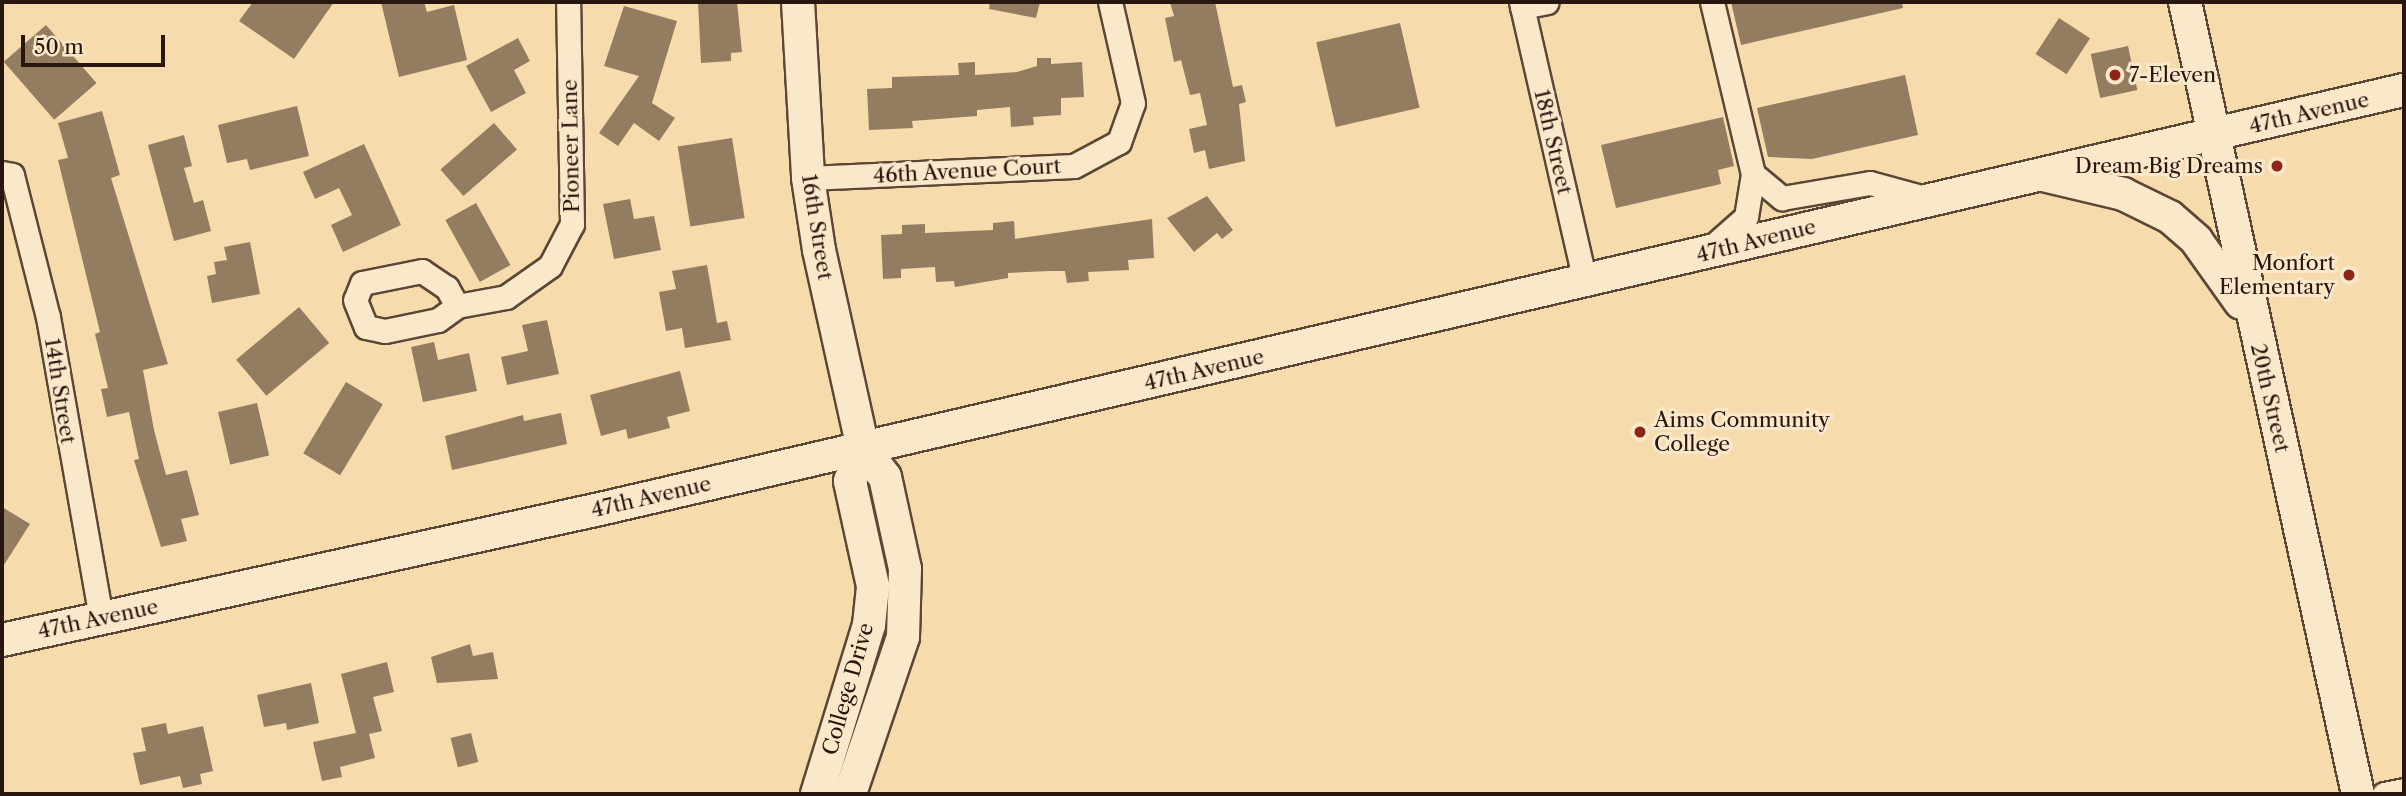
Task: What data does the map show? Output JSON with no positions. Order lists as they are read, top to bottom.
{
  "streets": {
    "main road": [
      "47th Avenue",
      "16th Street",
      "20th Street",
      "College Drive"
    ],
    "street": [
      "18th Street",
      "Pioneer Lane",
      "46th Avenue Court",
      "14th Street"
    ]
  },
  "crossings": [
    ["47th Avenue", "18th Street"],
    ["47th Avenue", "16th Street"],
    ["47th Avenue", "14th Street"],
    ["47th Avenue", "20th Street"],
    ["47th Avenue", "College Drive"],
    ["46th Avenue Court", "16th Street"],
    ["16th Street", "College Drive"]
  ],
  "places": [
    "7-Eleven",
    "Dream Big Dreams",
    "Monfort Elementary",
    "Aims Community College"
  ],
  "scale_bar": "50 m"
}
